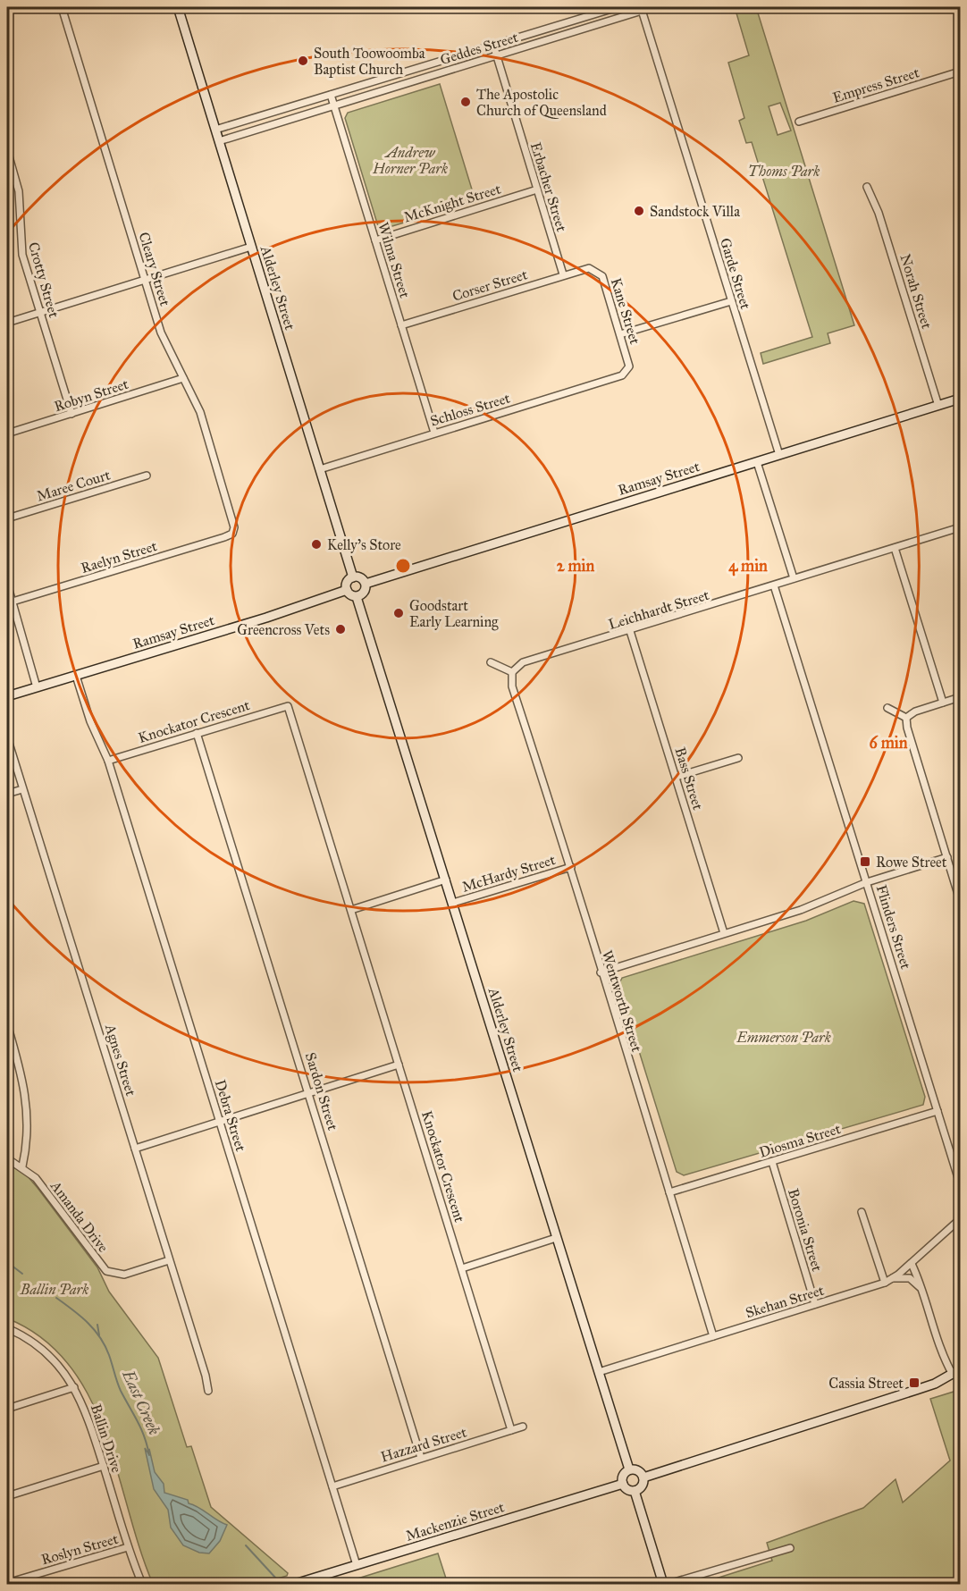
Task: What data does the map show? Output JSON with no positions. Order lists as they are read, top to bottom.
{
  "streets": {
    "street": [
      "Geddes Street",
      "Empress Street",
      "Erbacher Street",
      "McKnight Street",
      "Wilma Street",
      "Cleary Street",
      "Garde Street",
      "Crotty Street",
      "Corser Street",
      "Alderley Street",
      "Norah Street",
      "Kane Street",
      "Robyn Street",
      "Schloss Street",
      "Ramsay Street",
      "Maree Court",
      "Raelyn Street",
      "Leichhardt Street",
      "Knockator Crescent",
      "Bass Street",
      "McHardy Street",
      "Flinders Street",
      "Wentworth Street",
      "Agnes Street",
      "Sardon Street",
      "Debra Street",
      "Diosma Street",
      "Amanda Drive",
      "Boronia Street",
      "Skehan Street",
      "Ballin Drive",
      "Hazzard Street",
      "Mackenzie Street",
      "Roslyn Street"
    ]
  },
  "crossings": [
    ["Geddes Street", "Erbacher Street"],
    ["Geddes Street", "Wilma Street"],
    ["Geddes Street", "Garde Street"],
    ["Geddes Street", "Alderley Street"],
    ["Erbacher Street", "McKnight Street"],
    ["Erbacher Street", "Corser Street"],
    ["McKnight Street", "Wilma Street"],
    ["Wilma Street", "Corser Street"],
    ["Wilma Street", "Schloss Street"],
    ["Cleary Street", "Robyn Street"],
    ["Cleary Street", "Raelyn Street"],
    ["Garde Street", "Ramsay Street"],
    ["Crotty Street", "Robyn Street"],
    ["Corser Street", "Kane Street"],
    ["Alderley Street", "Schloss Street"],
    ["Alderley Street", "Ramsay Street"],
    ["Alderley Street", "McHardy Street"],
    ["Alderley Street", "Skehan Street"],
    ["Alderley Street", "Mackenzie Street"],
    ["Norah Street", "Ramsay Street"],
    ["Kane Street", "Schloss Street"],
    ["Ramsay Street", "Debra Street"],
    ["Leichhardt Street", "Bass Street"],
    ["Leichhardt Street", "Flinders Street"],
    ["Leichhardt Street", "Wentworth Street"],
    ["Knockator Crescent", "Sardon Street"],
    ["Knockator Crescent", "Debra Street"],
    ["Knockator Crescent", "Hazzard Street"],
    ["McHardy Street", "Wentworth Street"],
    ["Flinders Street", "Diosma Street"],
    ["Wentworth Street", "Diosma Street"],
    ["Wentworth Street", "Skehan Street"],
    ["Agnes Street", "Amanda Drive"],
    ["Sardon Street", "Hazzard Street"],
    ["Debra Street", "Hazzard Street"],
    ["Debra Street", "Mackenzie Street"],
    ["Diosma Street", "Boronia Street"],
    ["Boronia Street", "Skehan Street"],
    ["Ballin Drive", "Roslyn Street"]
  ],
  "water": ["East Creek"],
  "parks": [
    "Andrew Horner Park",
    "Thoms Park",
    "Emmerson Park",
    "Ballin Park"
  ],
  "places": {
    "other": [
      "South Toowoomba Baptist Church",
      "The Apostolic Church of Queensland",
      "Sandstock Villa",
      "Kelly's Store",
      "Goodstart Early Learning",
      "Greencross Vets"
    ],
    "transit": ["Rowe Street", "Cassia Street"]
  },
  "rings": ["2 min", "4 min", "6 min"]
}
